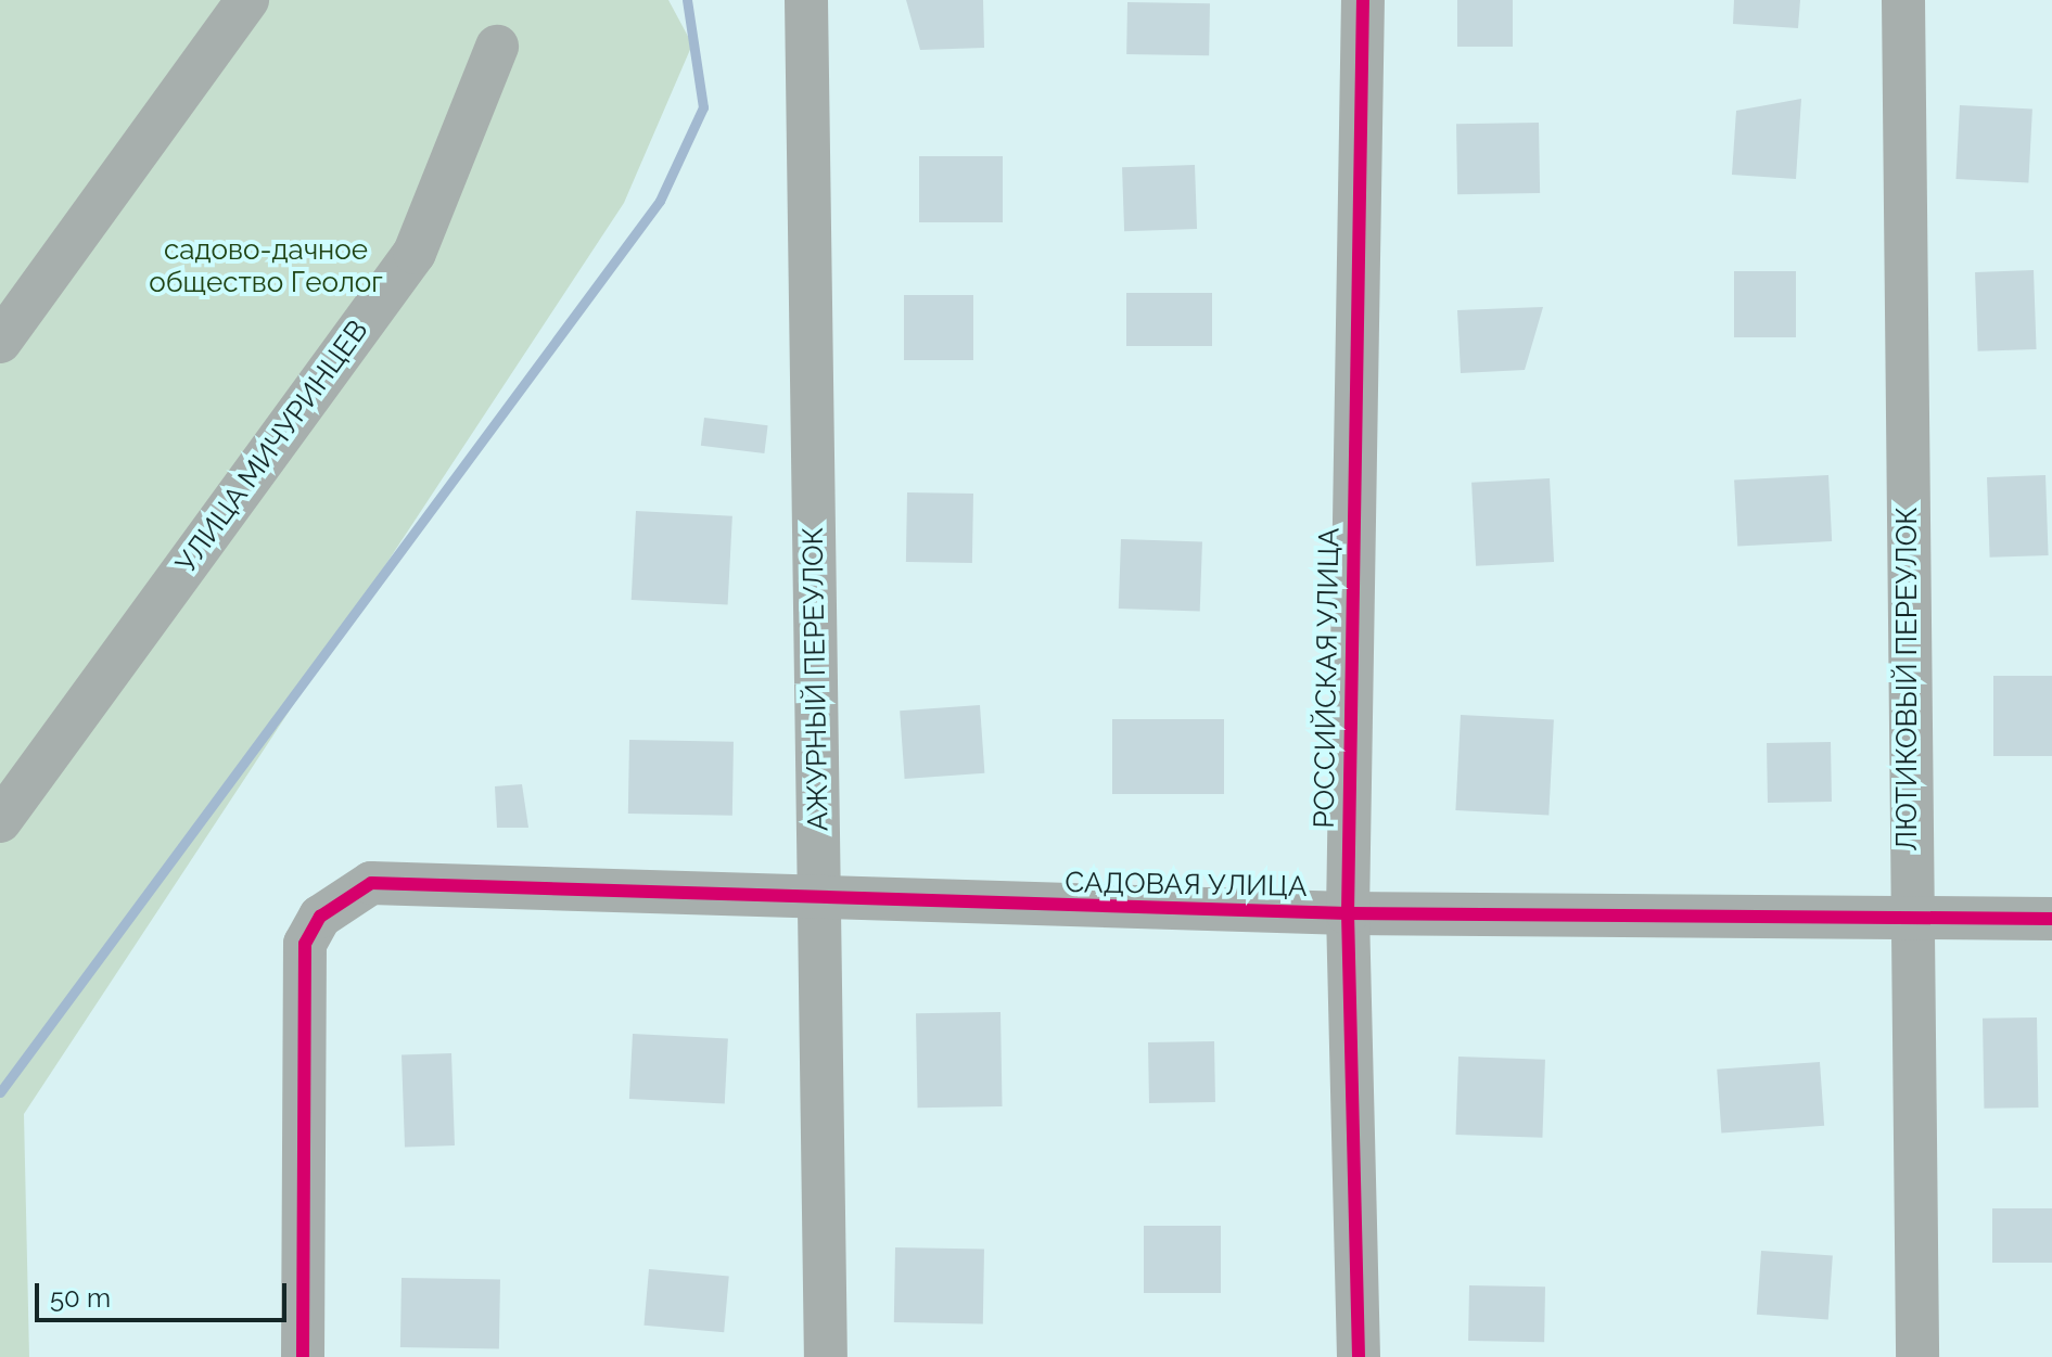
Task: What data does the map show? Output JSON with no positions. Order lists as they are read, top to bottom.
{
  "streets": {
    "street": [
      "УЛИЦА МИЧУРИНЦЕВ",
      "РОССИЙСКАЯ УЛИЦА",
      "АЖУРНЫЙ ПЕРЕУЛОК",
      "ЛЮТИКОВЫЙ ПЕРЕУЛОК",
      "САДОВАЯ УЛИЦА"
    ]
  },
  "crossings": [
    ["РОССИЙСКАЯ УЛИЦА", "САДОВАЯ УЛИЦА"],
    ["АЖУРНЫЙ ПЕРЕУЛОК", "САДОВАЯ УЛИЦА"],
    ["ЛЮТИКОВЫЙ ПЕРЕУЛОК", "САДОВАЯ УЛИЦА"]
  ],
  "parks": ["садово-дачное общество Геолог"],
  "scale_bar": "50 m"
}
